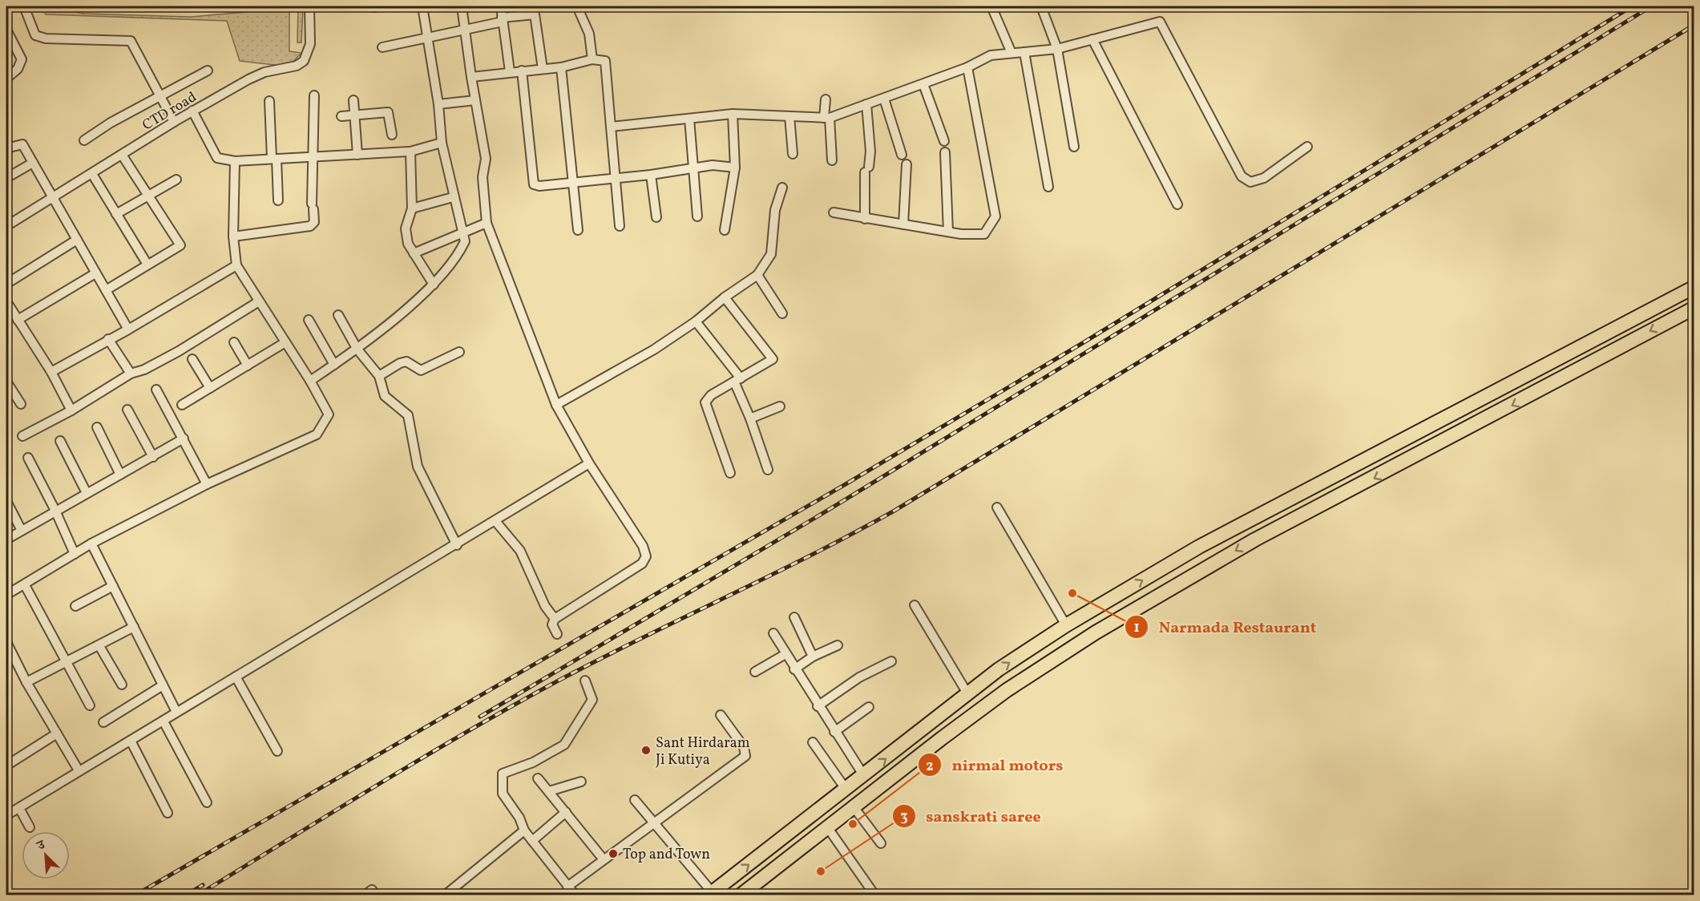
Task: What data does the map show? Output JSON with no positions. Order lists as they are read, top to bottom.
{
  "streets": {
    "street": ["CTD road"]
  },
  "places": [
    "Narmada Restaurant",
    "Sant Hirdaram Ji Kutiya",
    "nirmal motors",
    "Top and Town",
    "sanskrati saree"
  ],
  "north": "top left"
}
